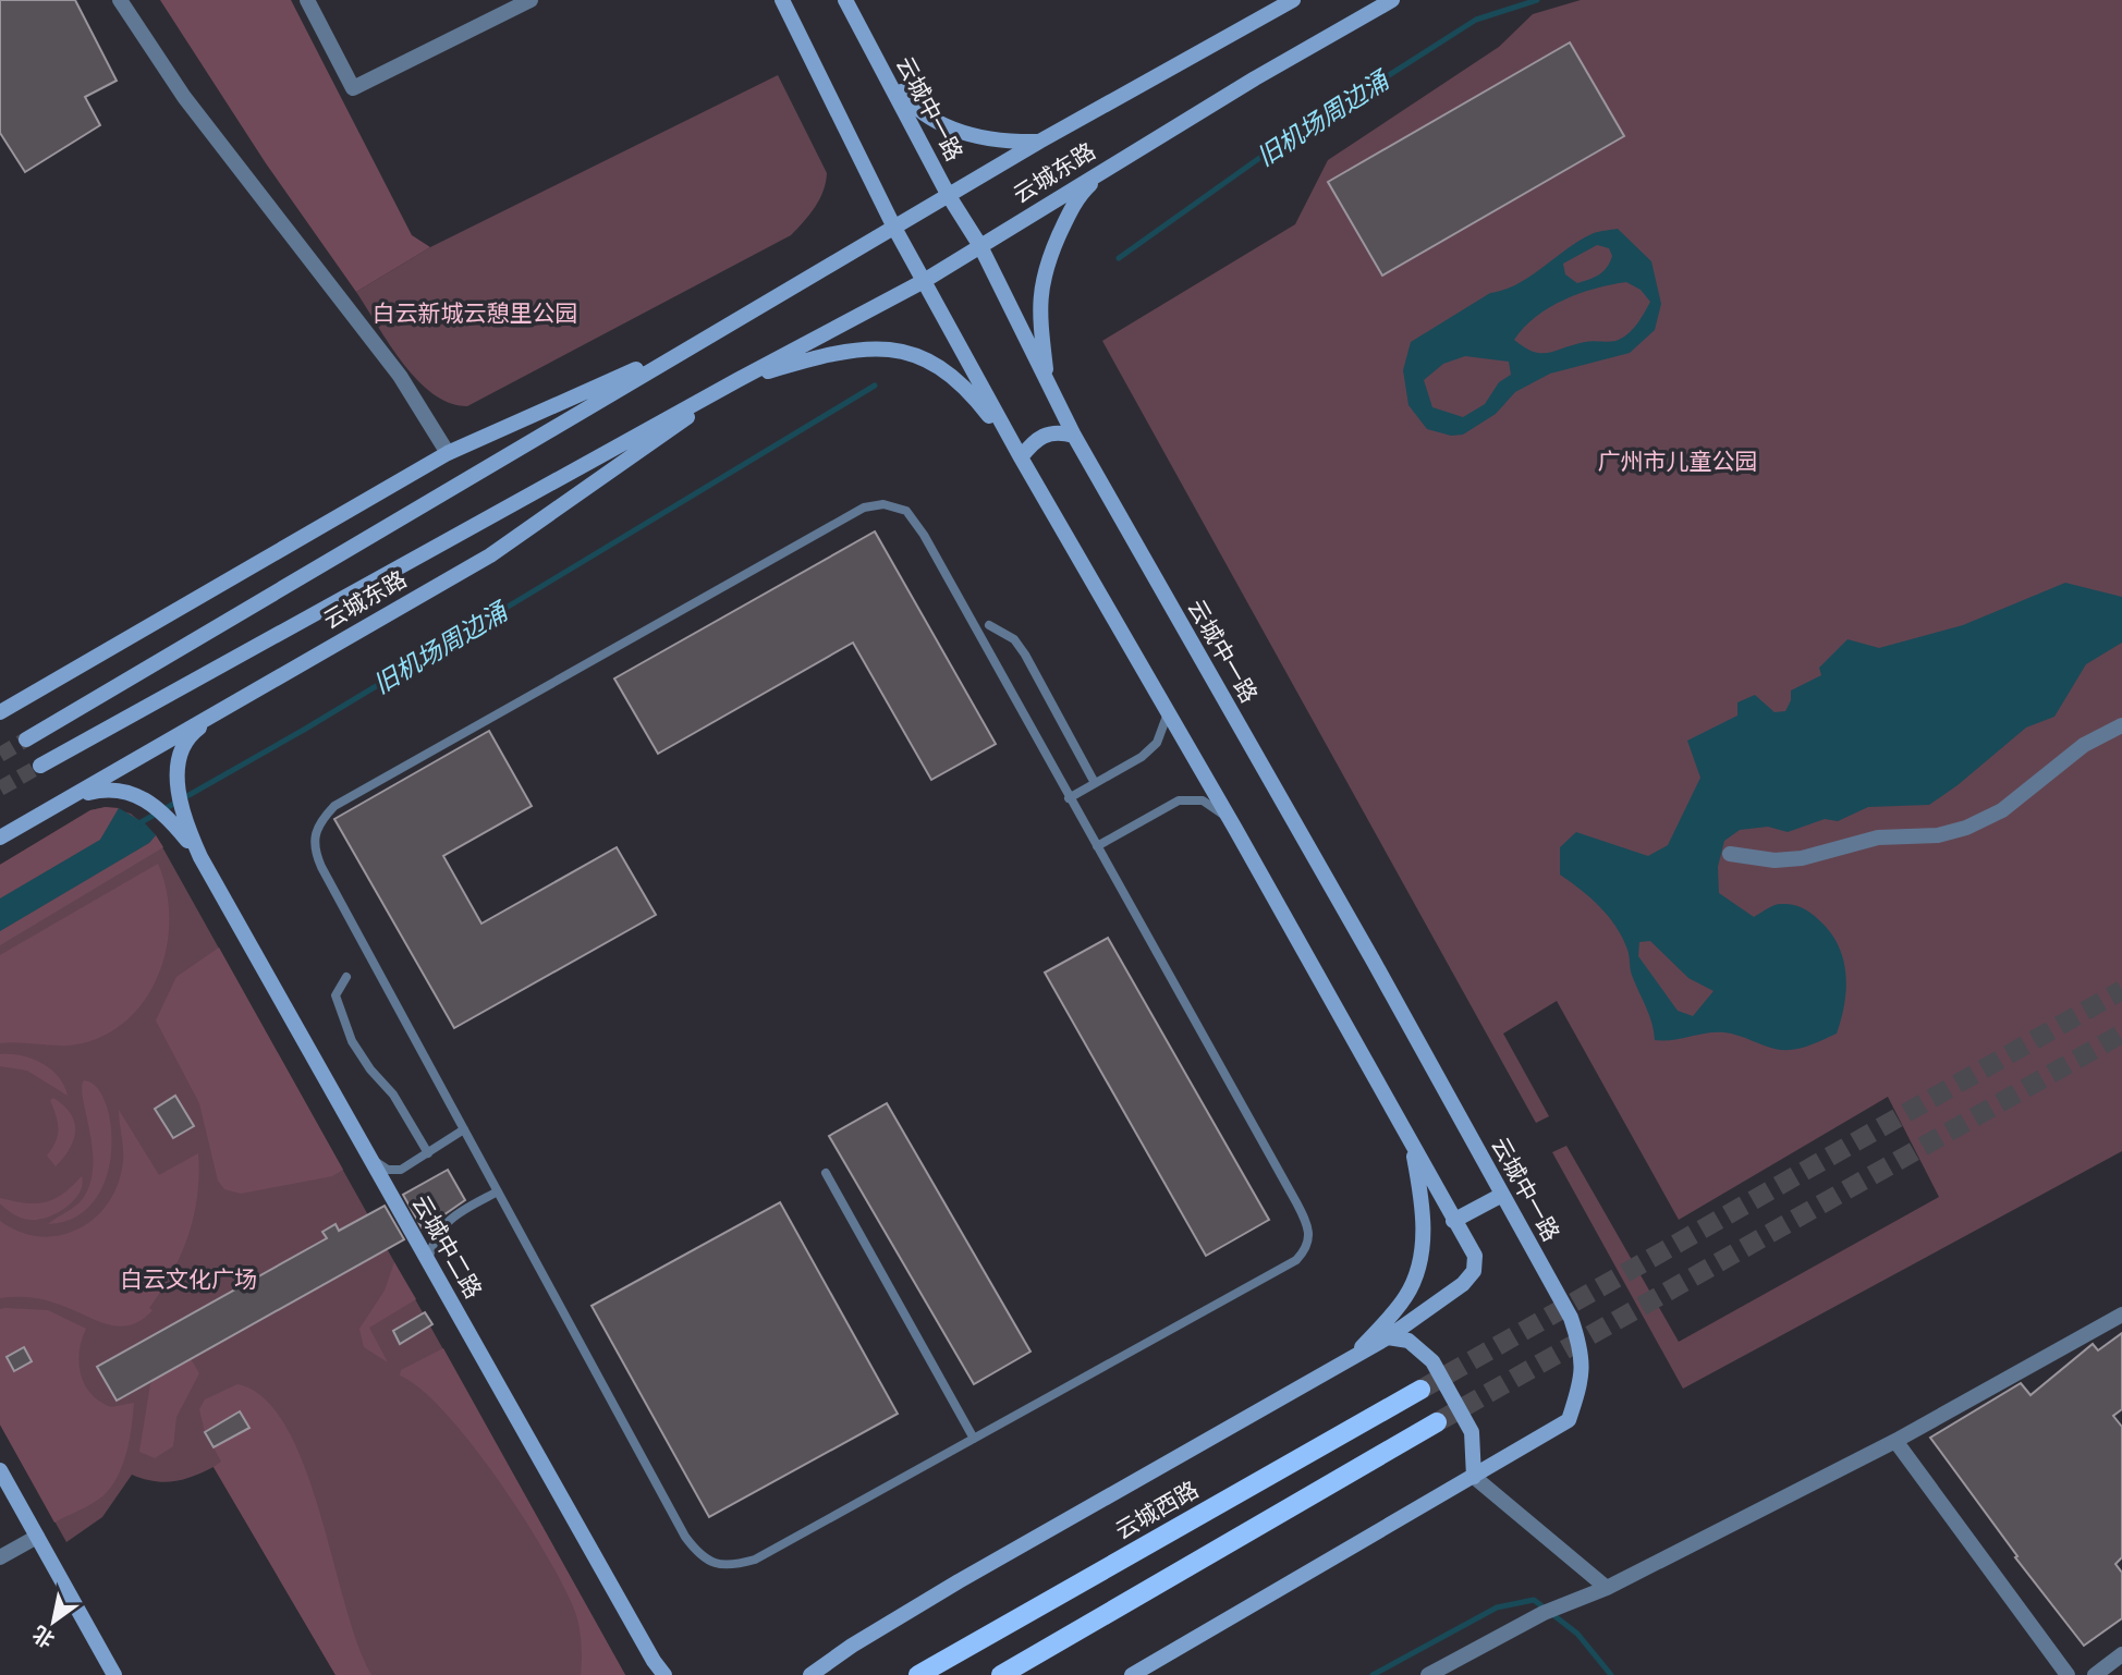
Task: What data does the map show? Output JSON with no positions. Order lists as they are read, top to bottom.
{
  "streets": {
    "main road": [
      "云城中一路",
      "云城东路",
      "云城中二路",
      "云城西路"
    ]
  },
  "crossings": [
    ["云城中一路", "云城东路"]
  ],
  "water": ["旧机场周边涌"],
  "parks": ["白云新城云憩里公园", "广州市儿童公园", "白云文化广场"],
  "north": "bottom left"
}
